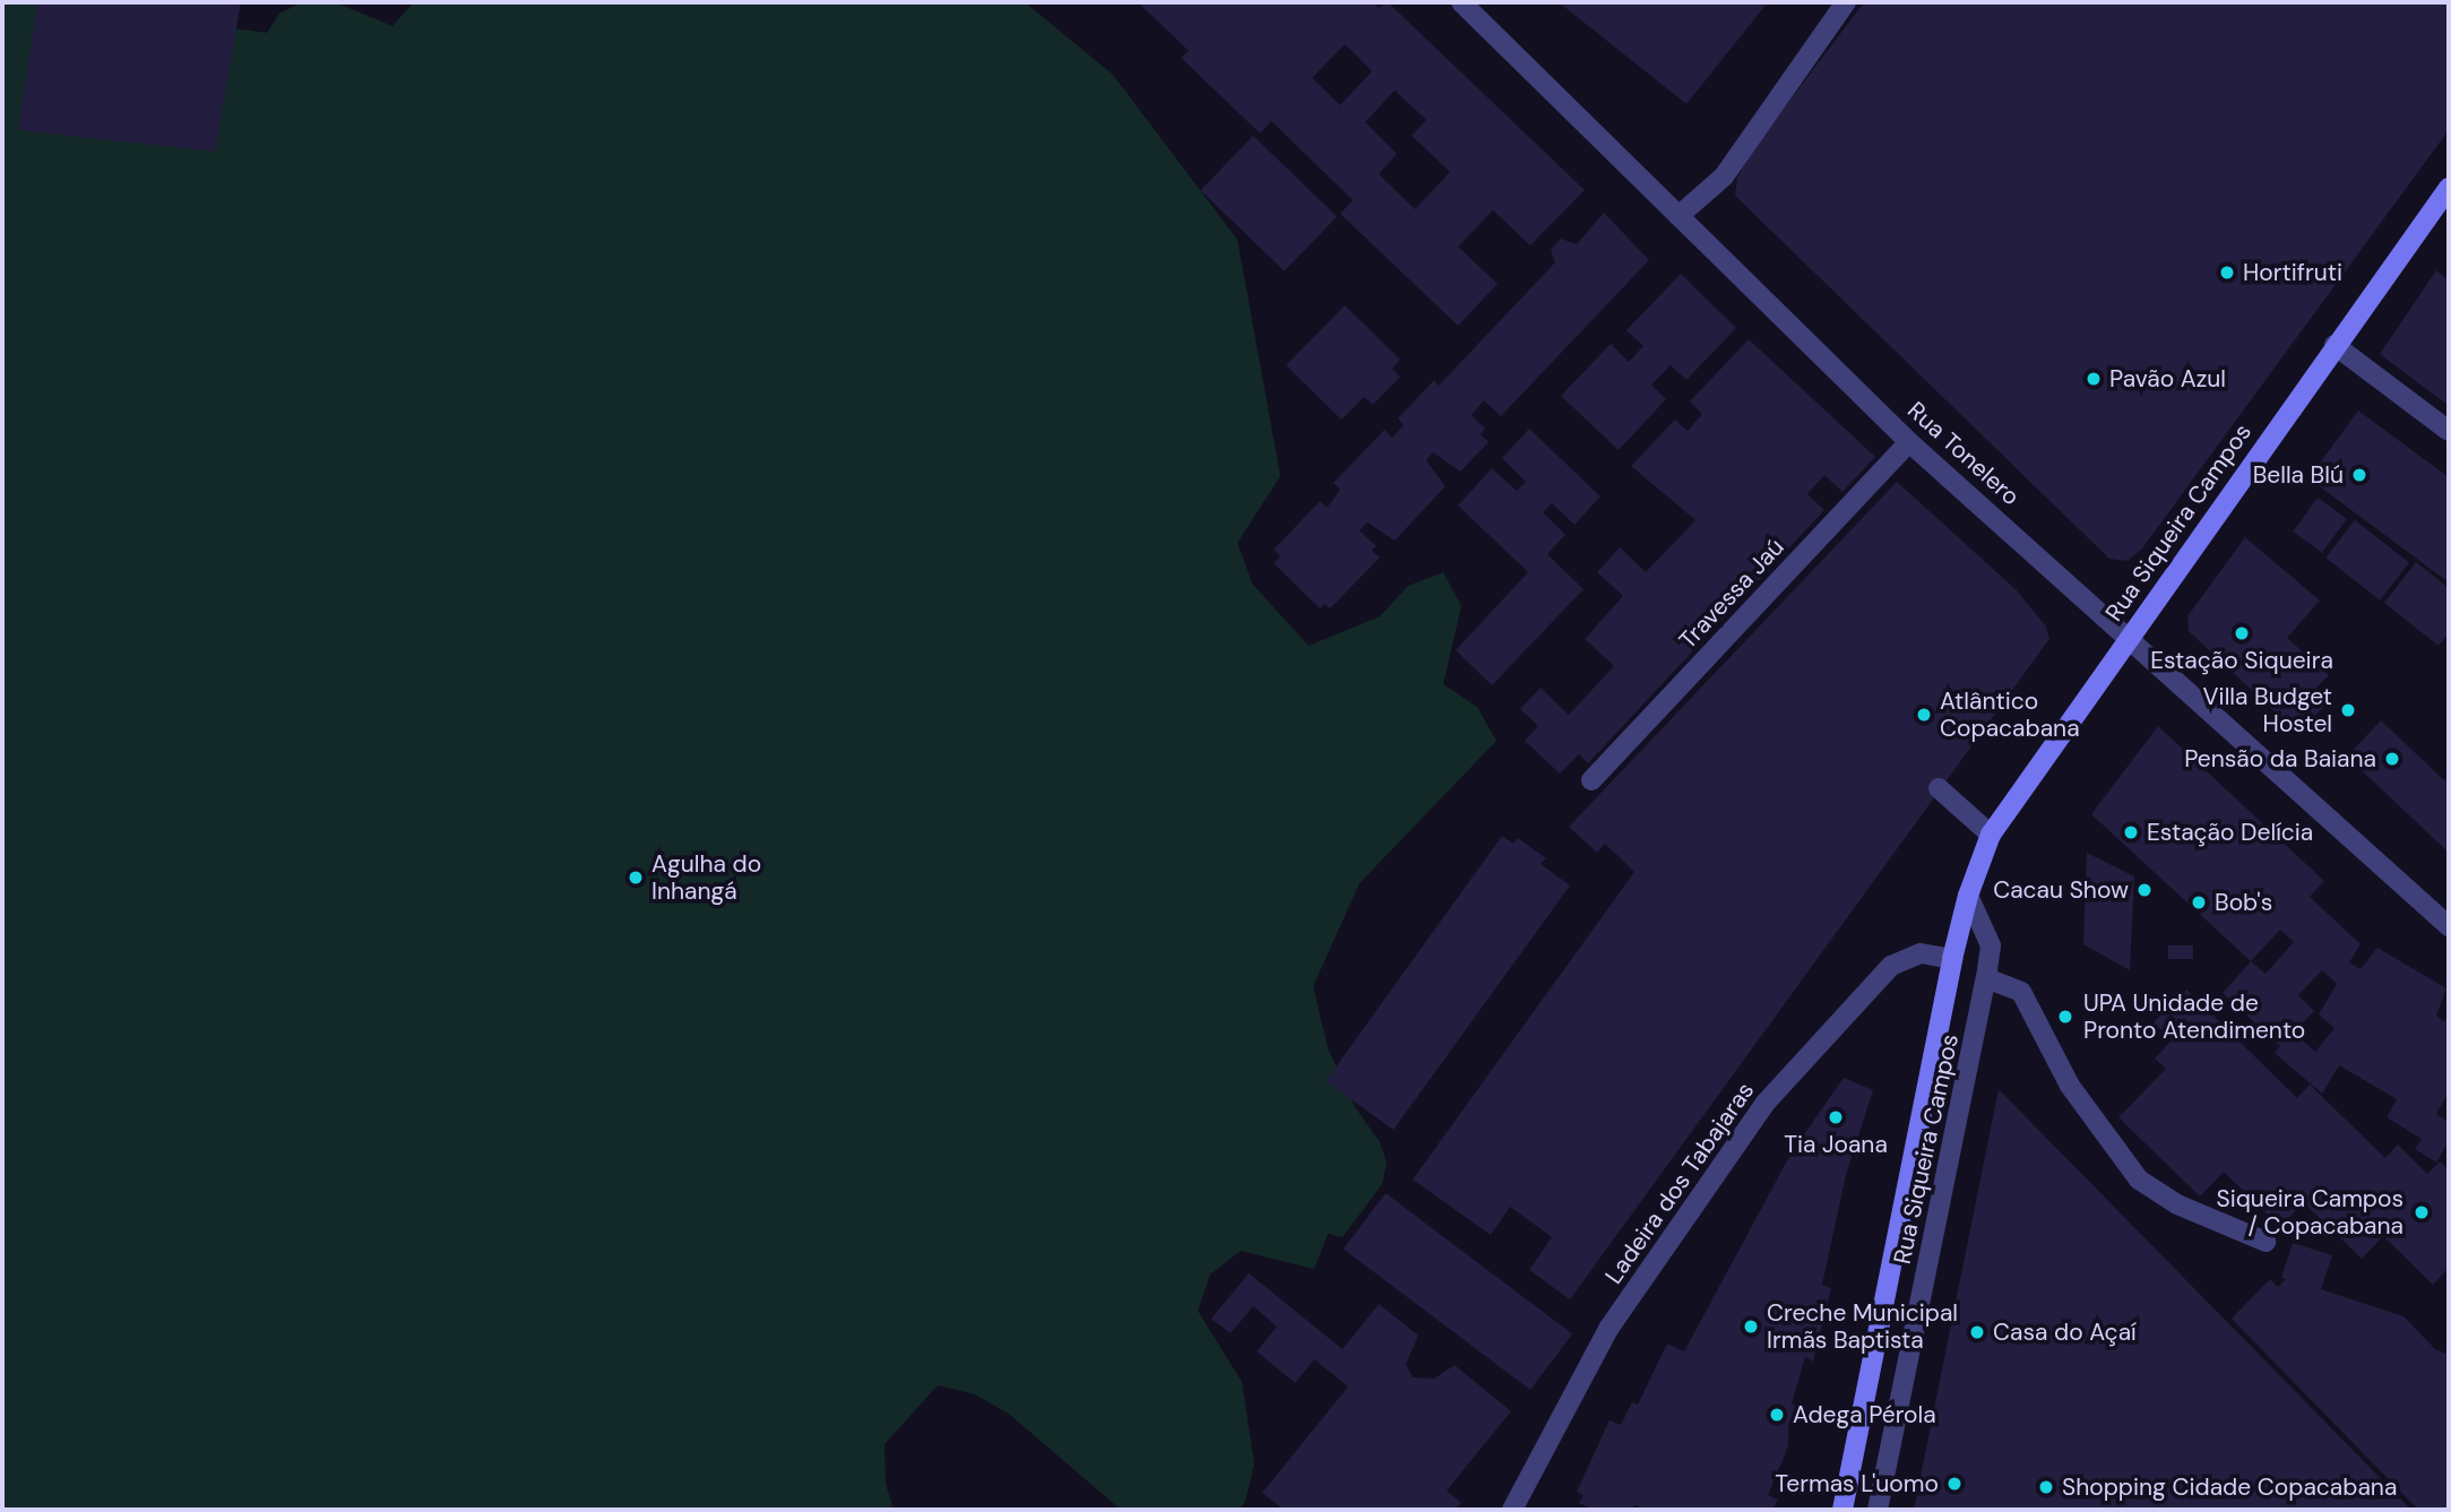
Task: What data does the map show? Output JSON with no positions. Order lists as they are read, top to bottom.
{
  "streets": {
    "main road": ["Rua Siqueira Campos"],
    "street": ["Rua Tonelero", "Travessa Jaú", "Ladeira dos Tabajaras"]
  },
  "crossings": [
    ["Rua Tonelero", "Rua Siqueira Campos"],
    ["Rua Tonelero", "Travessa Jaú"],
    ["Rua Siqueira Campos", "Ladeira dos Tabajaras"]
  ],
  "places": [
    "Hortifruti",
    "Pavão Azul",
    "Bella Blú",
    "Estação Siqueira",
    "Villa Budget Hostel",
    "Atlântico Copacabana",
    "Pensão da Baiana",
    "Estação Delícia",
    "Agulha do Inhangá",
    "Cacau Show",
    "Bob's",
    "UPA Unidade de Pronto Atendimento",
    "Tia Joana",
    "Siqueira Campos / Copacabana",
    "Creche Municipal Irmãs Baptista",
    "Casa do Açaí",
    "Adega Pérola",
    "Termas L'uomo",
    "Shopping Cidade Copacabana"
  ]
}
